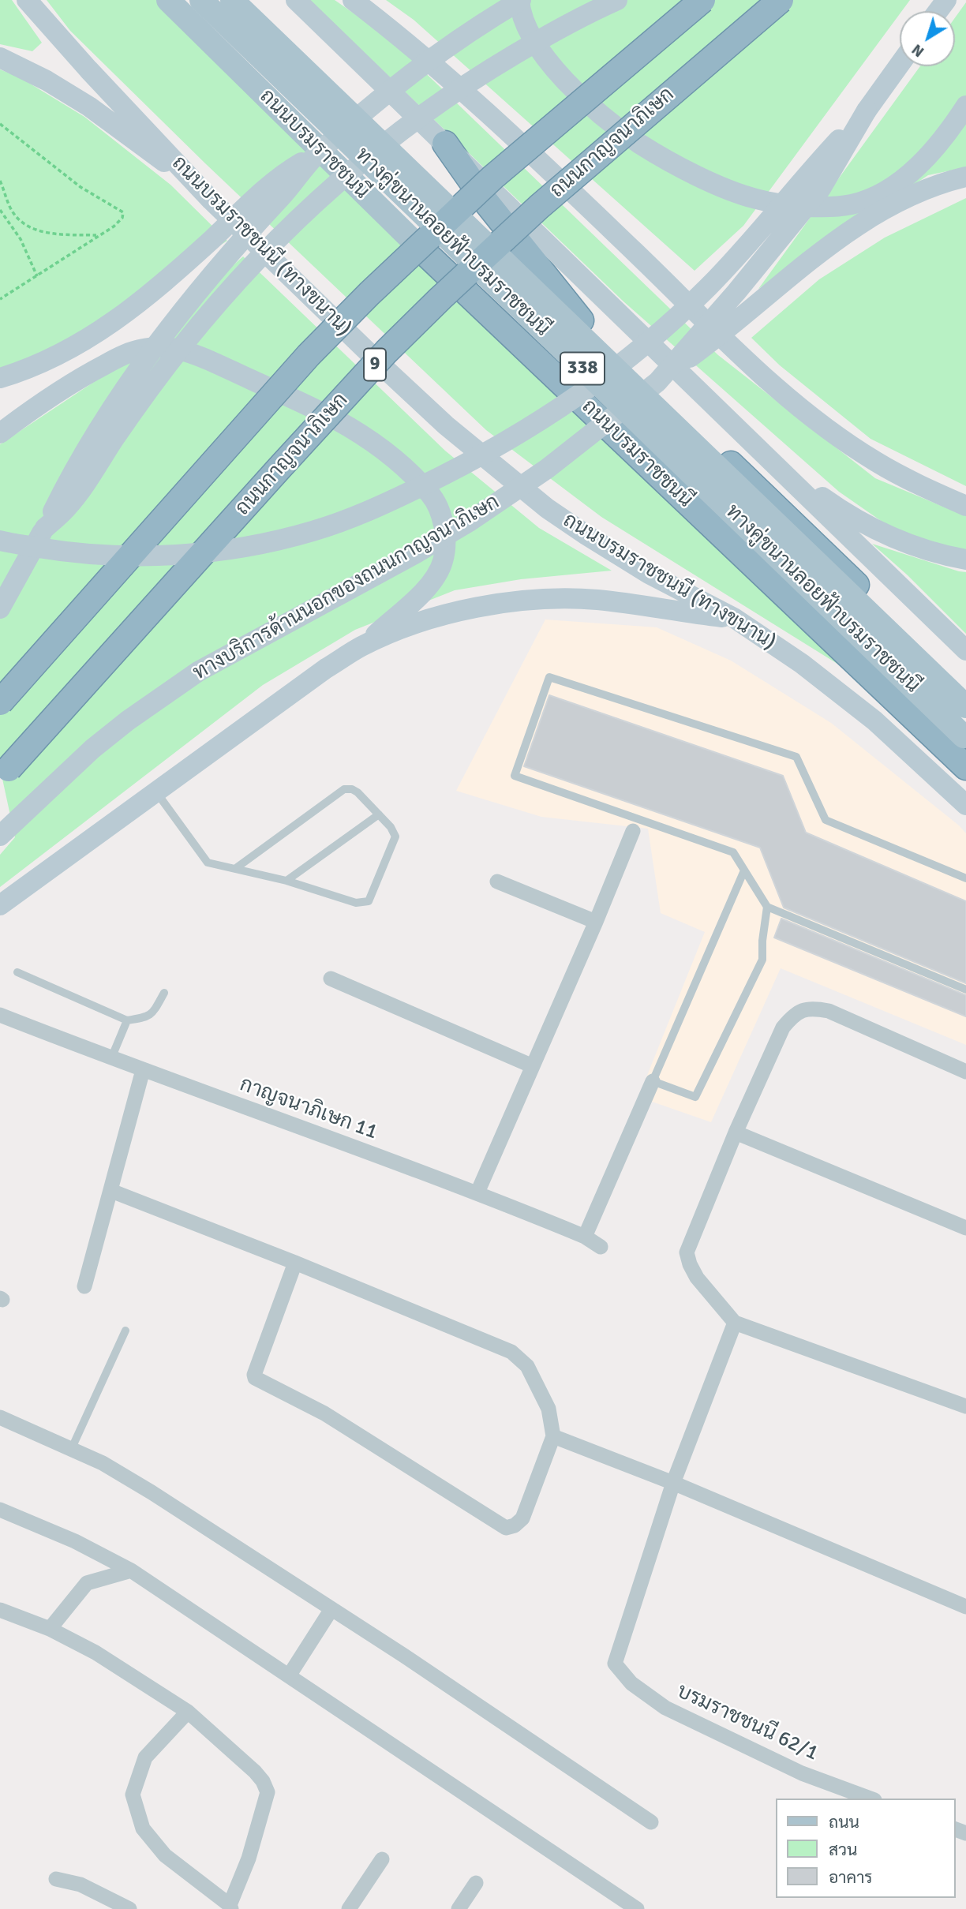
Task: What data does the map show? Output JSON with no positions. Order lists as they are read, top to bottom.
{
  "streets": {
    "highway": [
      "ถนนกาญจนาภิเษก",
      "ถนนบรมราชชนนี",
      "9",
      "338"
    ],
    "main road": ["ทางคู่ขนานลอยฟ้าบรมราชชนนี", "ถนนบรมราชชนนี (ทางขนาน)", "ทางบริการด้านนอกของถนนกาญจนาภิเษก"],
    "street": ["กาญจนาภิเษก 11", "บรมราชชนนี 62/1"]
  },
  "legend": ["ถนน", "สวน", "อาคาร"],
  "north": "bottom left"
}
